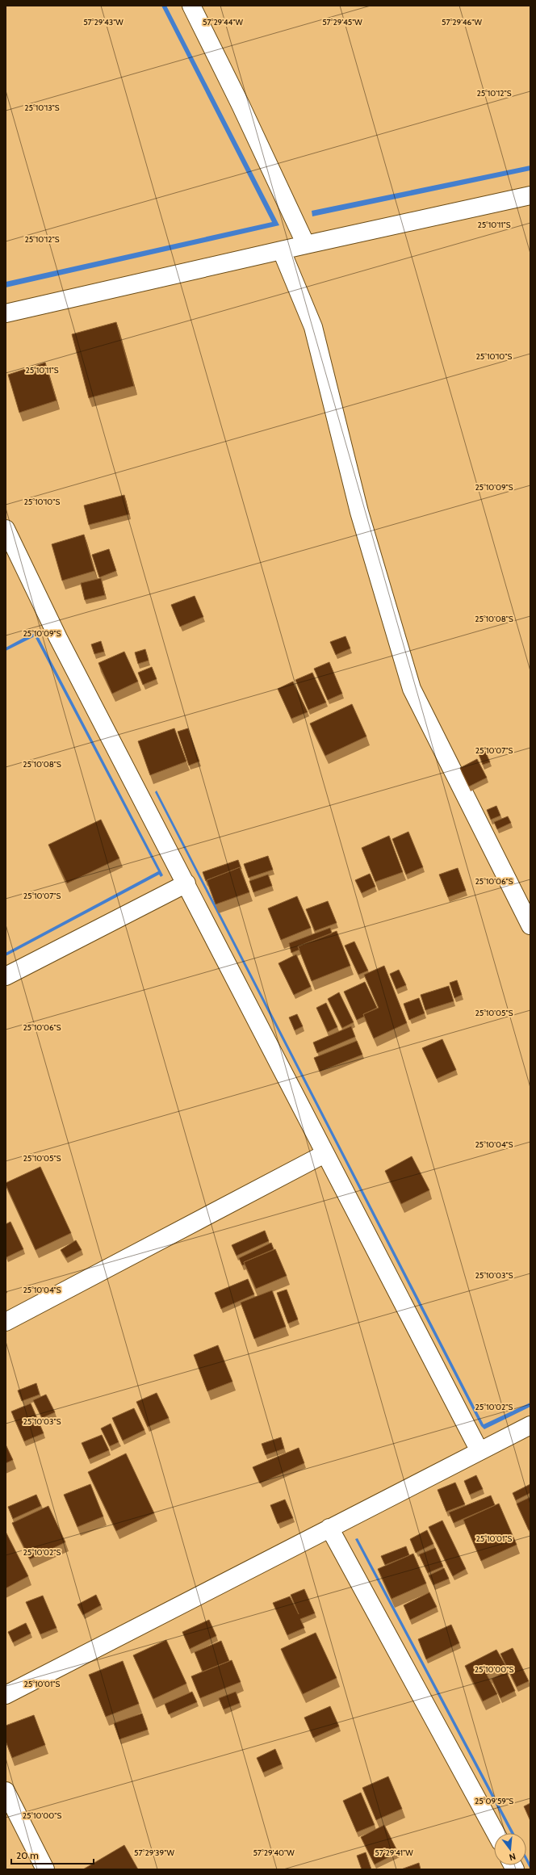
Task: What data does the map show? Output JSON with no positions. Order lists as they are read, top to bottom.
{
  "scale_bar": "20 m",
  "north": "bottom",
  "coordinates": [
    "57°29'43\"W",
    "57°29'44\"W",
    "57°29'45\"W",
    "57°29'46\"W",
    "25°10'12\"S",
    "25°10'13\"S",
    "25°10'11\"S",
    "25°10'10\"S",
    "25°10'09\"S",
    "25°10'08\"S",
    "25°10'07\"S",
    "25°10'06\"S",
    "25°10'05\"S",
    "25°10'04\"S",
    "25°10'03\"S",
    "25°10'02\"S",
    "25°10'01\"S",
    "25°10'00\"S",
    "25°09'59\"S",
    "57°29'39\"W",
    "57°29'40\"W",
    "57°29'41\"W"
  ]
}
